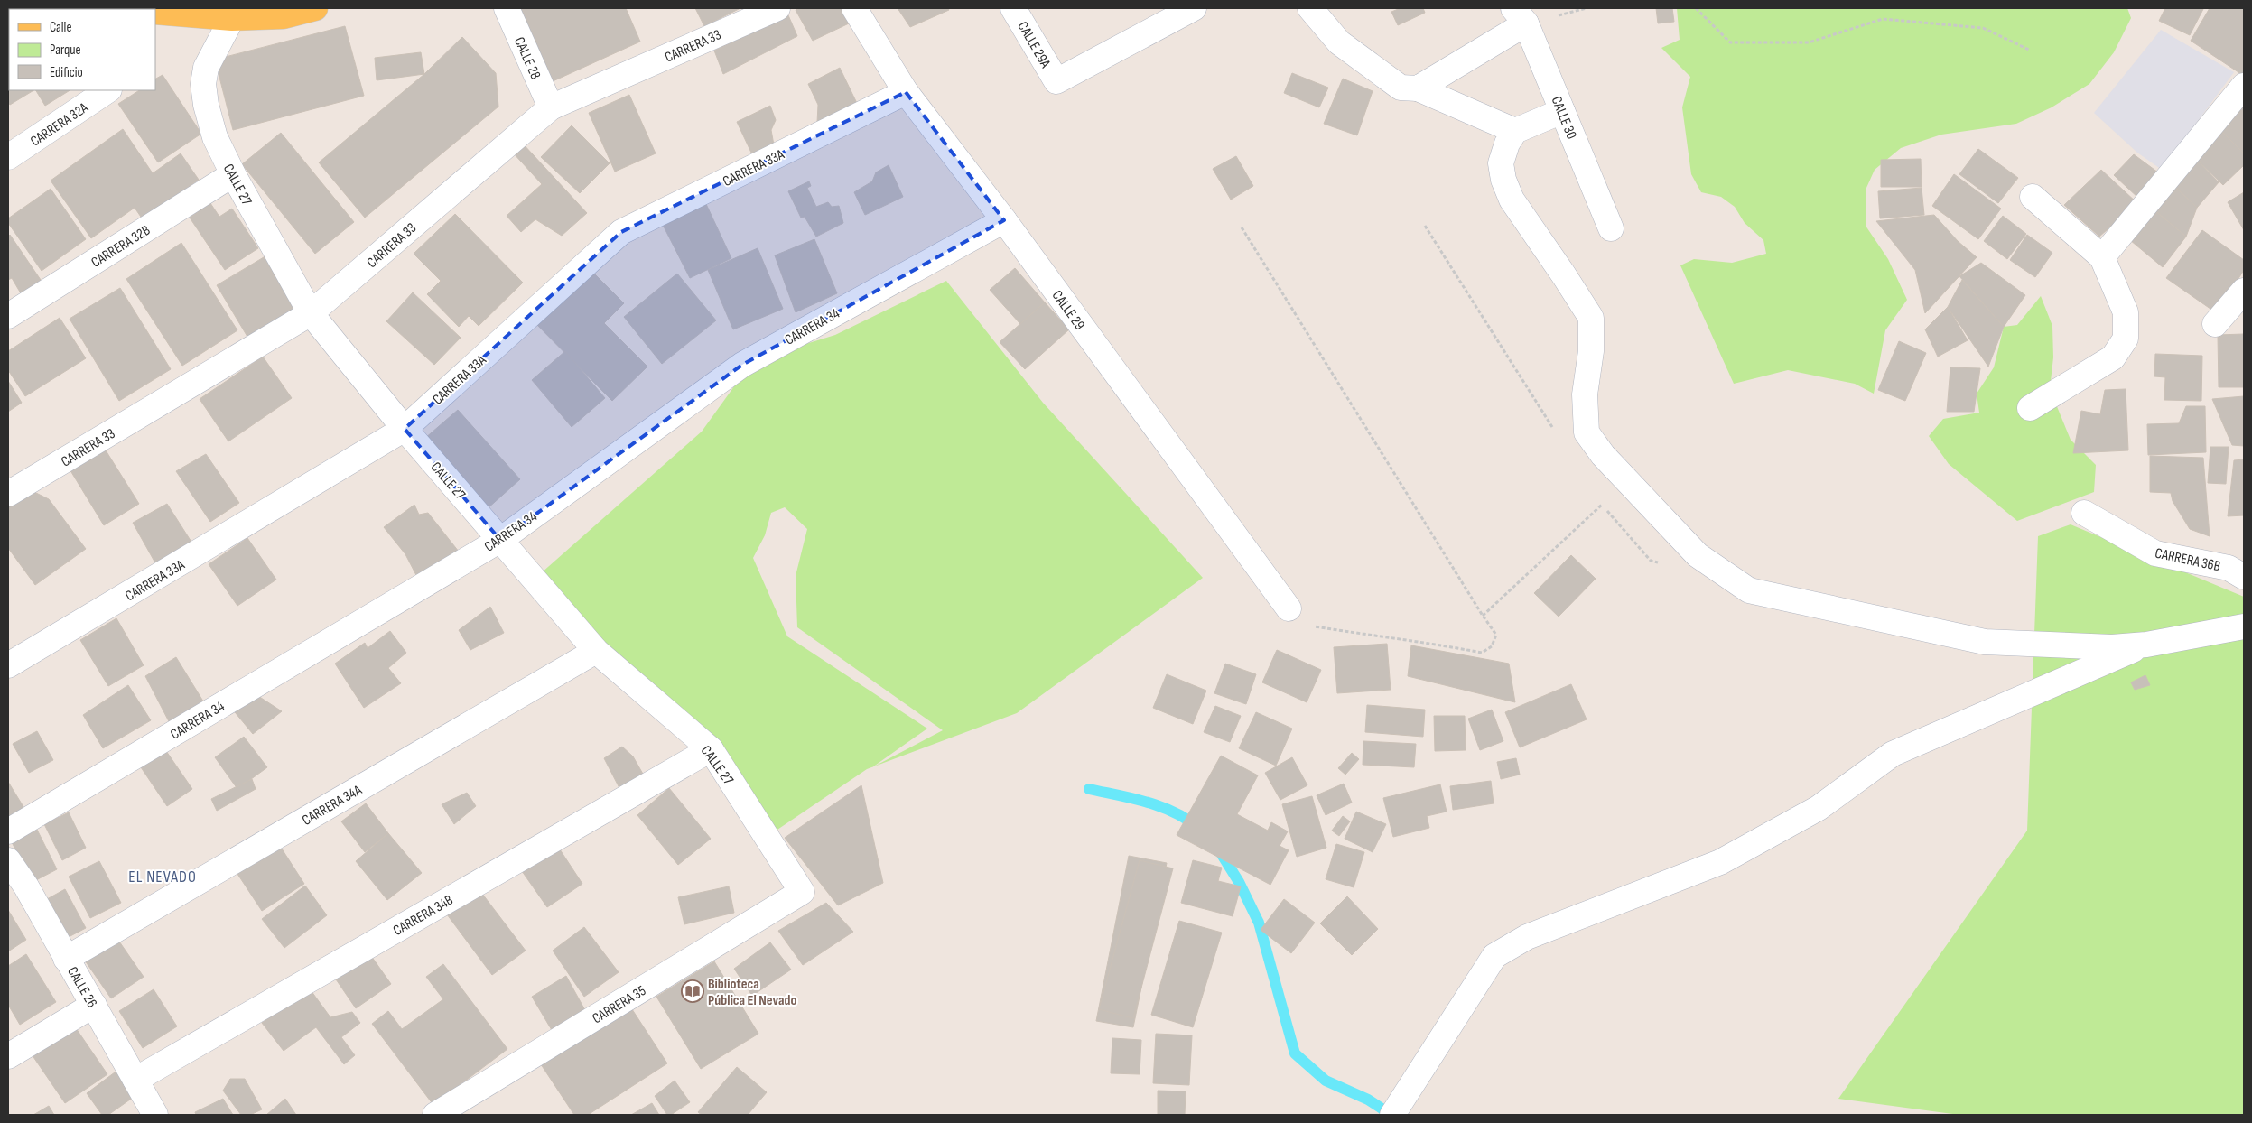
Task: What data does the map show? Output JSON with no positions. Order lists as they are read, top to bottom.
{
  "streets": {
    "street": [
      "CALLE 29A",
      "CARRERA 33",
      "CALLE 28",
      "CALLE 30",
      "CARRERA 32A",
      "CARRERA 33A",
      "CALLE 27",
      "CARRERA 32B",
      "CALLE 29",
      "CARRERA 34",
      "CARRERA 36B",
      "CARRERA 34A",
      "CARRERA 34B",
      "CALLE 26",
      "CARRERA 35"
    ]
  },
  "crossings": [
    ["CARRERA 33", "CALLE 28"],
    ["CARRERA 33", "CALLE 27"],
    ["CARRERA 33A", "CALLE 27"],
    ["CARRERA 33A", "CALLE 29"],
    ["CALLE 27", "CARRERA 32B"],
    ["CALLE 27", "CARRERA 34"],
    ["CALLE 27", "CARRERA 34A"],
    ["CALLE 27", "CARRERA 34B"],
    ["CALLE 27", "CARRERA 35"],
    ["CALLE 29", "CARRERA 34"],
    ["CARRERA 34A", "CALLE 26"],
    ["CARRERA 34B", "CALLE 26"]
  ],
  "districts": ["EL NEVADO"],
  "places": {
    "library": ["Biblioteca Pública El Nevado"]
  },
  "legend": ["Calle", "Parque", "Edificio"]
}
